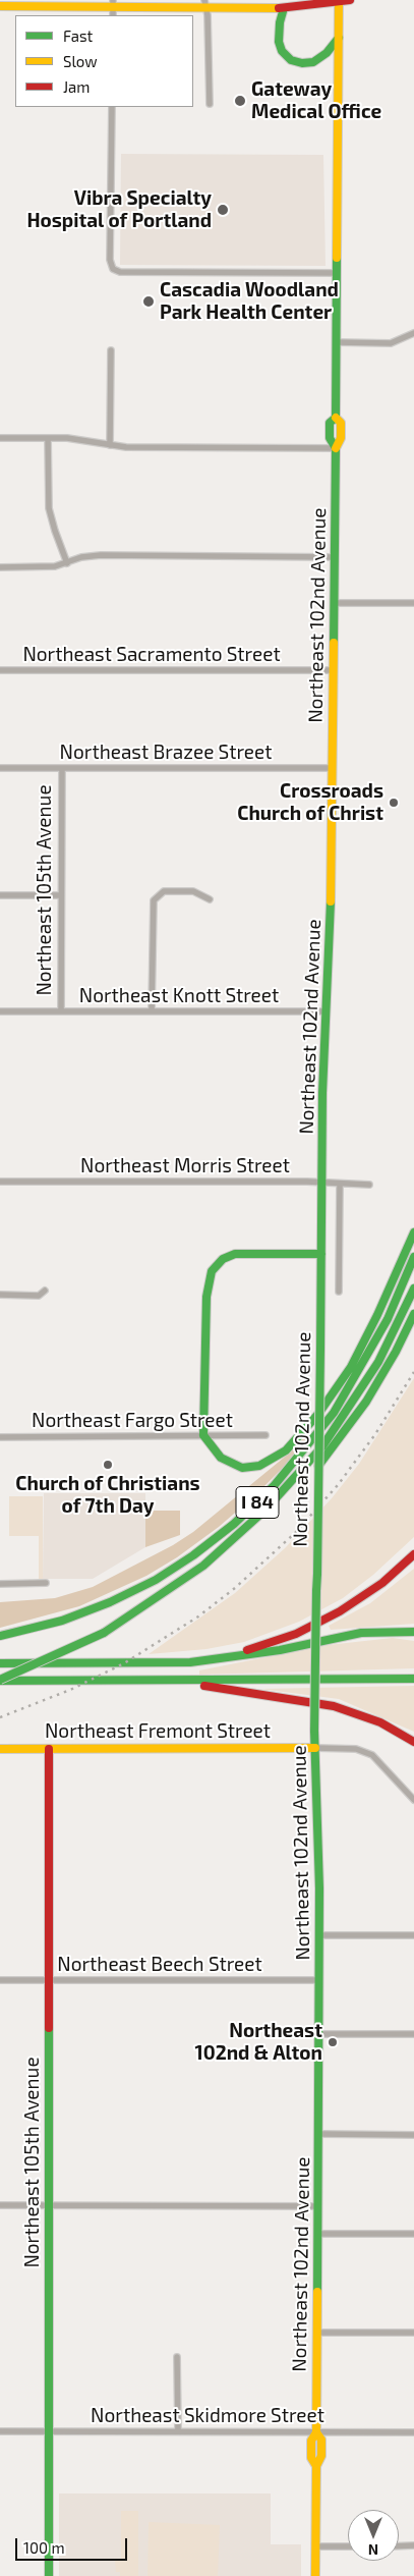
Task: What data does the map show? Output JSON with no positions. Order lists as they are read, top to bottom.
{
  "streets": {
    "main road": [
      "Northeast 102nd Avenue",
      "Northeast 105th Avenue",
      "I 84",
      "Northeast Fremont Street"
    ],
    "street": [
      "Northeast Sacramento Street",
      "Northeast Brazee Street",
      "Northeast Knott Street",
      "Northeast Morris Street",
      "Northeast Fargo Street",
      "Northeast Beech Street",
      "Northeast Skidmore Street"
    ]
  },
  "crossings": [
    ["Northeast 102nd Avenue", "Northeast Sacramento Street"],
    ["Northeast 102nd Avenue", "Northeast Brazee Street"],
    ["Northeast 102nd Avenue", "Northeast Knott Street"],
    ["Northeast 102nd Avenue", "Northeast Morris Street"],
    ["Northeast 102nd Avenue", "Northeast Fremont Street"],
    ["Northeast 102nd Avenue", "Northeast Beech Street"],
    ["Northeast 102nd Avenue", "Northeast Skidmore Street"],
    ["Northeast Brazee Street", "Northeast 105th Avenue"],
    ["Northeast 105th Avenue", "Northeast Knott Street"],
    ["Northeast 105th Avenue", "Northeast Fremont Street"],
    ["Northeast 105th Avenue", "Northeast Beech Street"],
    ["Northeast 105th Avenue", "Northeast Skidmore Street"]
  ],
  "places": [
    "Gateway Medical Office",
    "Vibra Specialty Hospital of Portland",
    "Cascadia Woodland Park Health Center",
    "Crossroads Church of Christ",
    "Church of Christians of 7th Day",
    "Northeast 102nd & Alton"
  ],
  "legend": ["Fast", "Slow", "Jam"],
  "scale_bar": "100 m",
  "north": "bottom"
}
